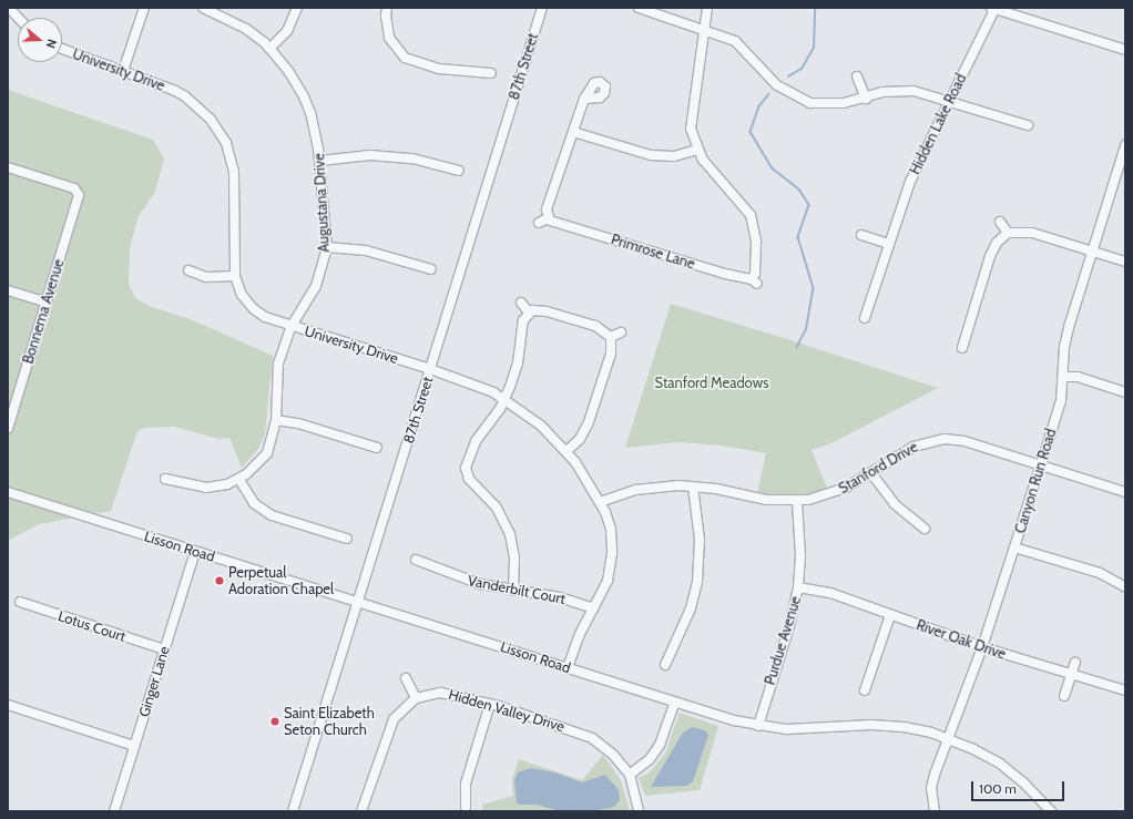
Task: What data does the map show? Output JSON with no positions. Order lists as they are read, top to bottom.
{
  "streets": {
    "street": [
      "87th Street",
      "University Drive",
      "Hidden Lake Road",
      "Augustana Drive",
      "Primrose Lane",
      "Bonnema Avenue",
      "Stanford Drive",
      "Canyon Run Road",
      "Lisson Road",
      "Vanderbilt Court",
      "Lotus Court",
      "River Oak Drive",
      "Purdue Avenue",
      "Ginger Lane",
      "Hidden Valley Drive"
    ]
  },
  "crossings": [
    ["87th Street", "University Drive"],
    ["87th Street", "Lisson Road"],
    ["University Drive", "Augustana Drive"],
    ["University Drive", "Stanford Drive"],
    ["University Drive", "Lisson Road"],
    ["University Drive", "Vanderbilt Court"],
    ["Stanford Drive", "Canyon Run Road"],
    ["Stanford Drive", "Purdue Avenue"],
    ["Canyon Run Road", "Lisson Road"],
    ["Canyon Run Road", "River Oak Drive"],
    ["Lisson Road", "Purdue Avenue"],
    ["Lisson Road", "Ginger Lane"],
    ["Lotus Court", "Ginger Lane"],
    ["River Oak Drive", "Purdue Avenue"]
  ],
  "parks": ["Stanford Meadows"],
  "places": ["Perpetual Adoration Chapel", "Saint Elizabeth Seton Church"],
  "scale_bar": "100 m",
  "north": "right"
}
